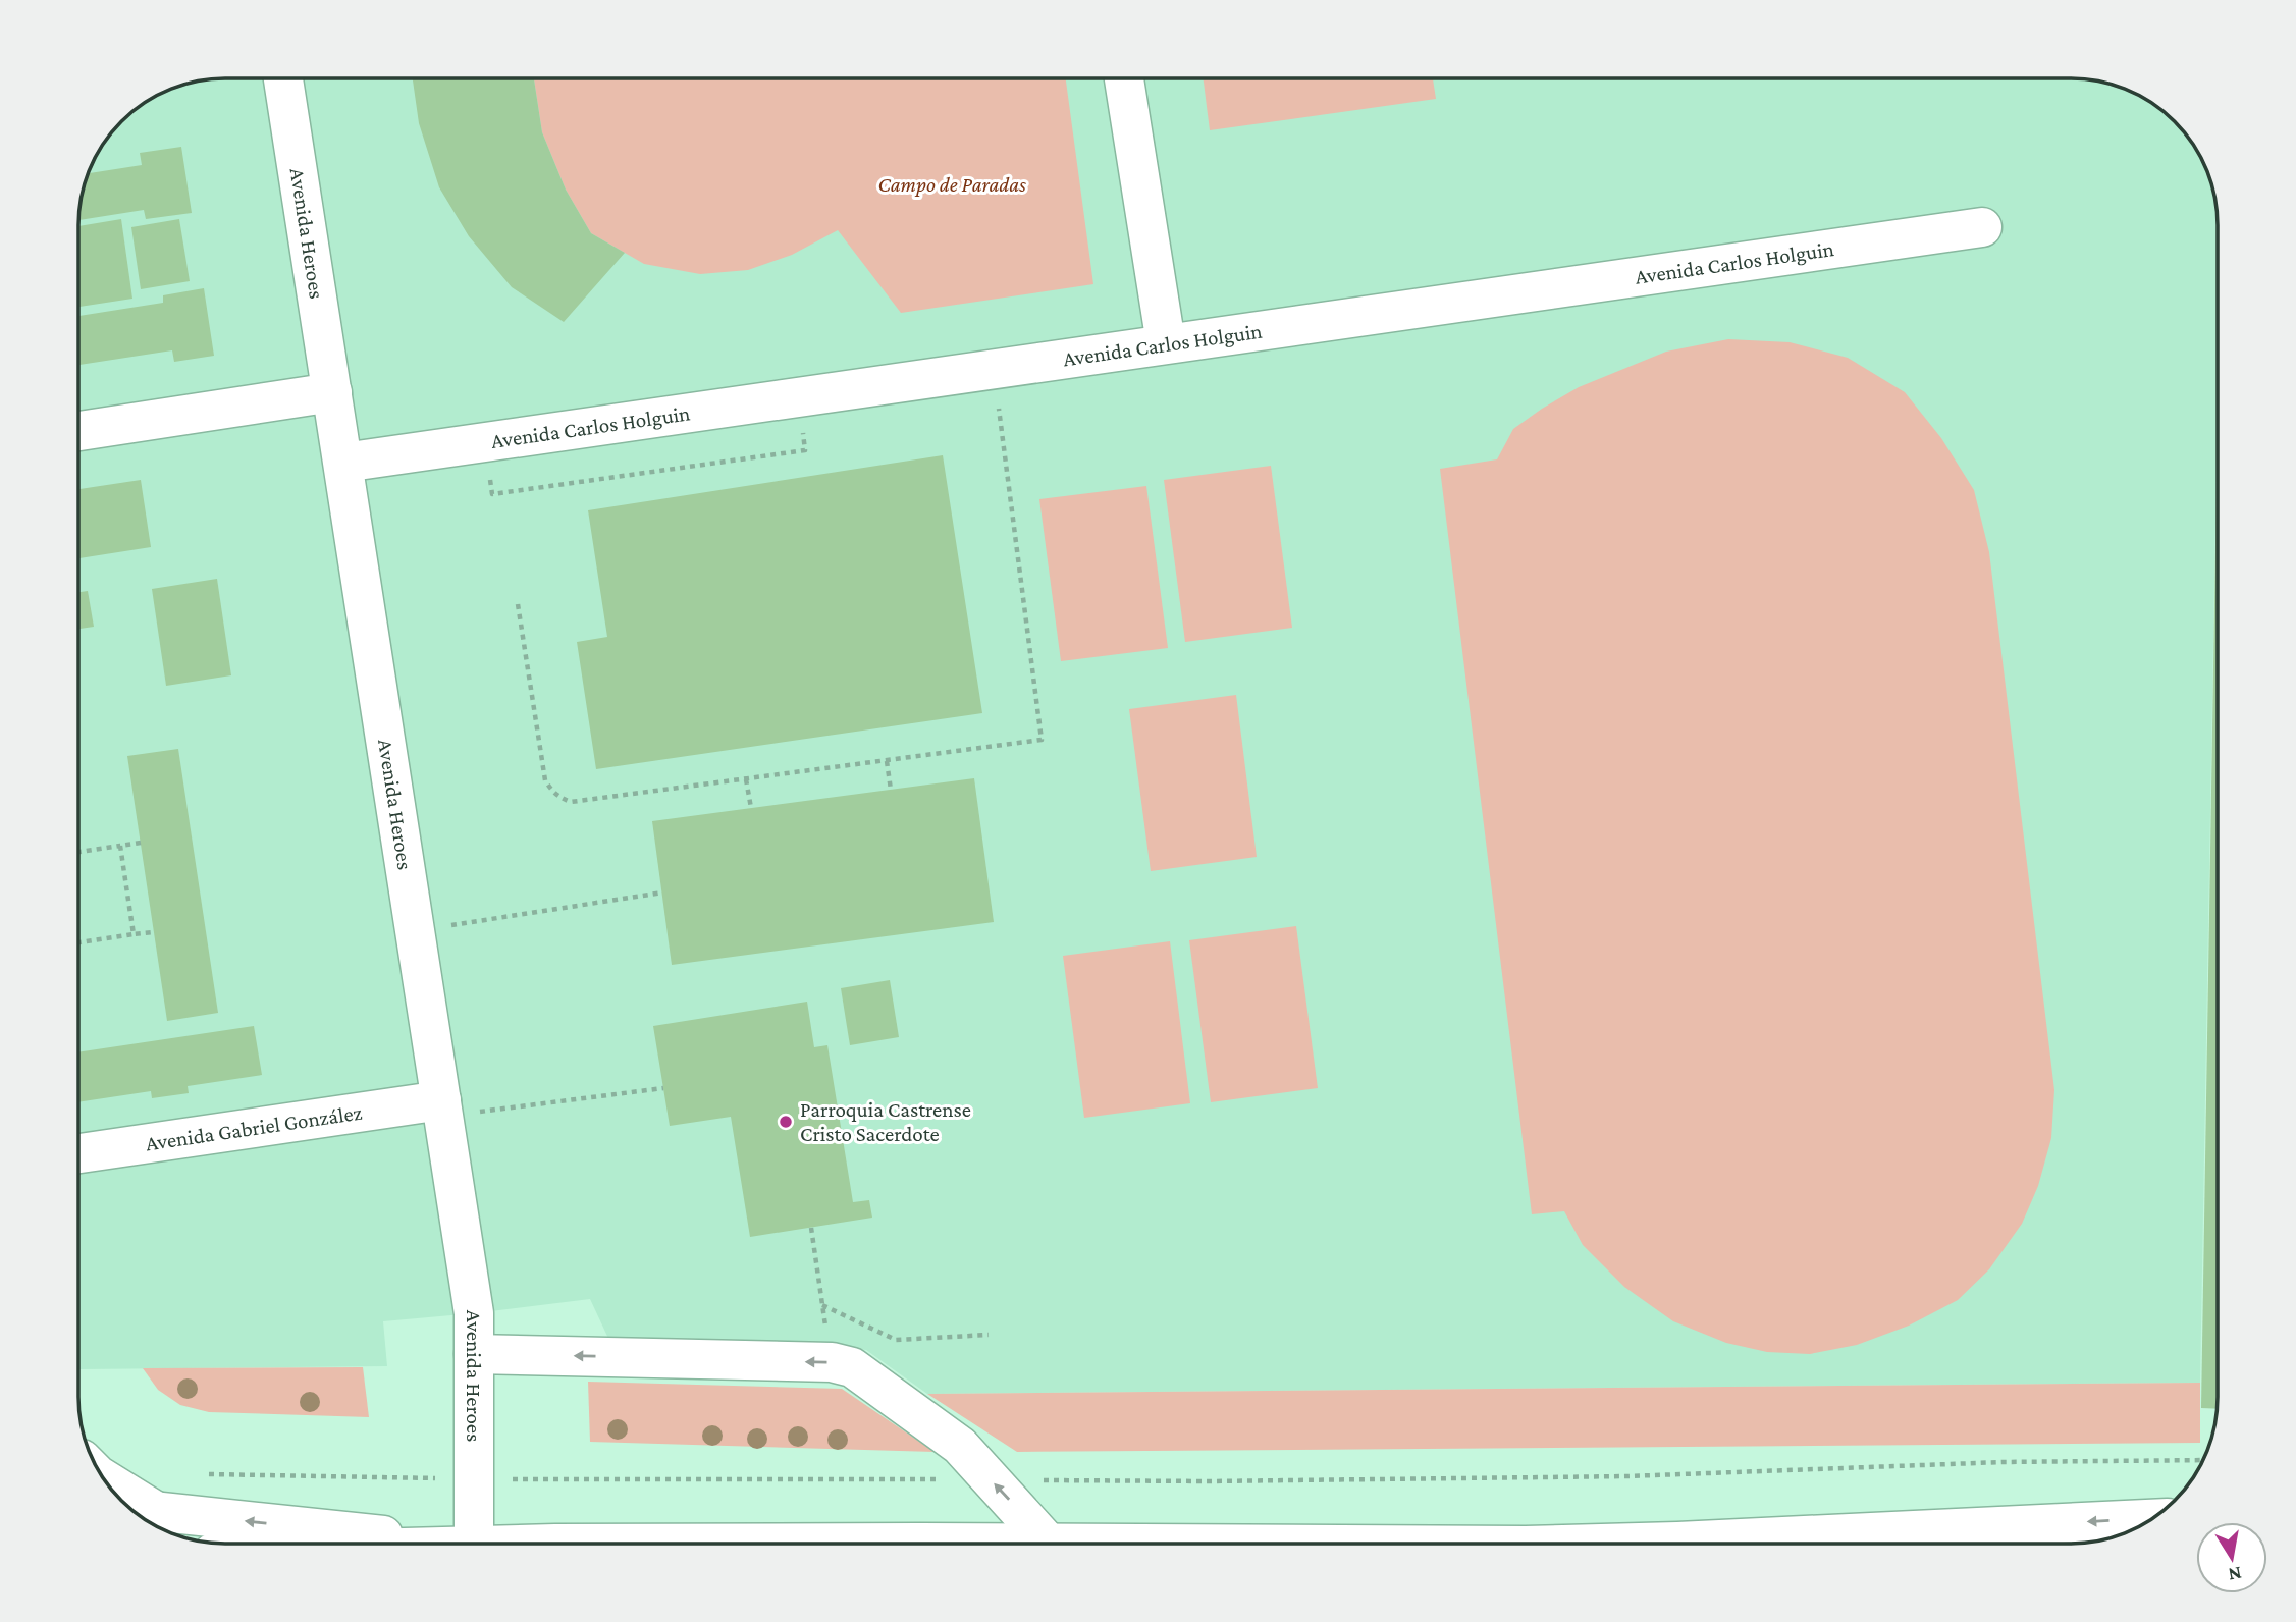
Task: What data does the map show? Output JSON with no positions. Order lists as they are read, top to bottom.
{
  "streets": {
    "main road": ["Avenida Heroes", "Avenida Carlos Holguin", "Avenida Gabriel González"]
  },
  "crossings": [
    ["Avenida Heroes", "Avenida Carlos Holguin"],
    ["Avenida Heroes", "Avenida Gabriel González"]
  ],
  "parks": ["Campo de Paradas"],
  "places": ["Parroquia Castrense Cristo Sacerdote"],
  "north": "bottom"
}
